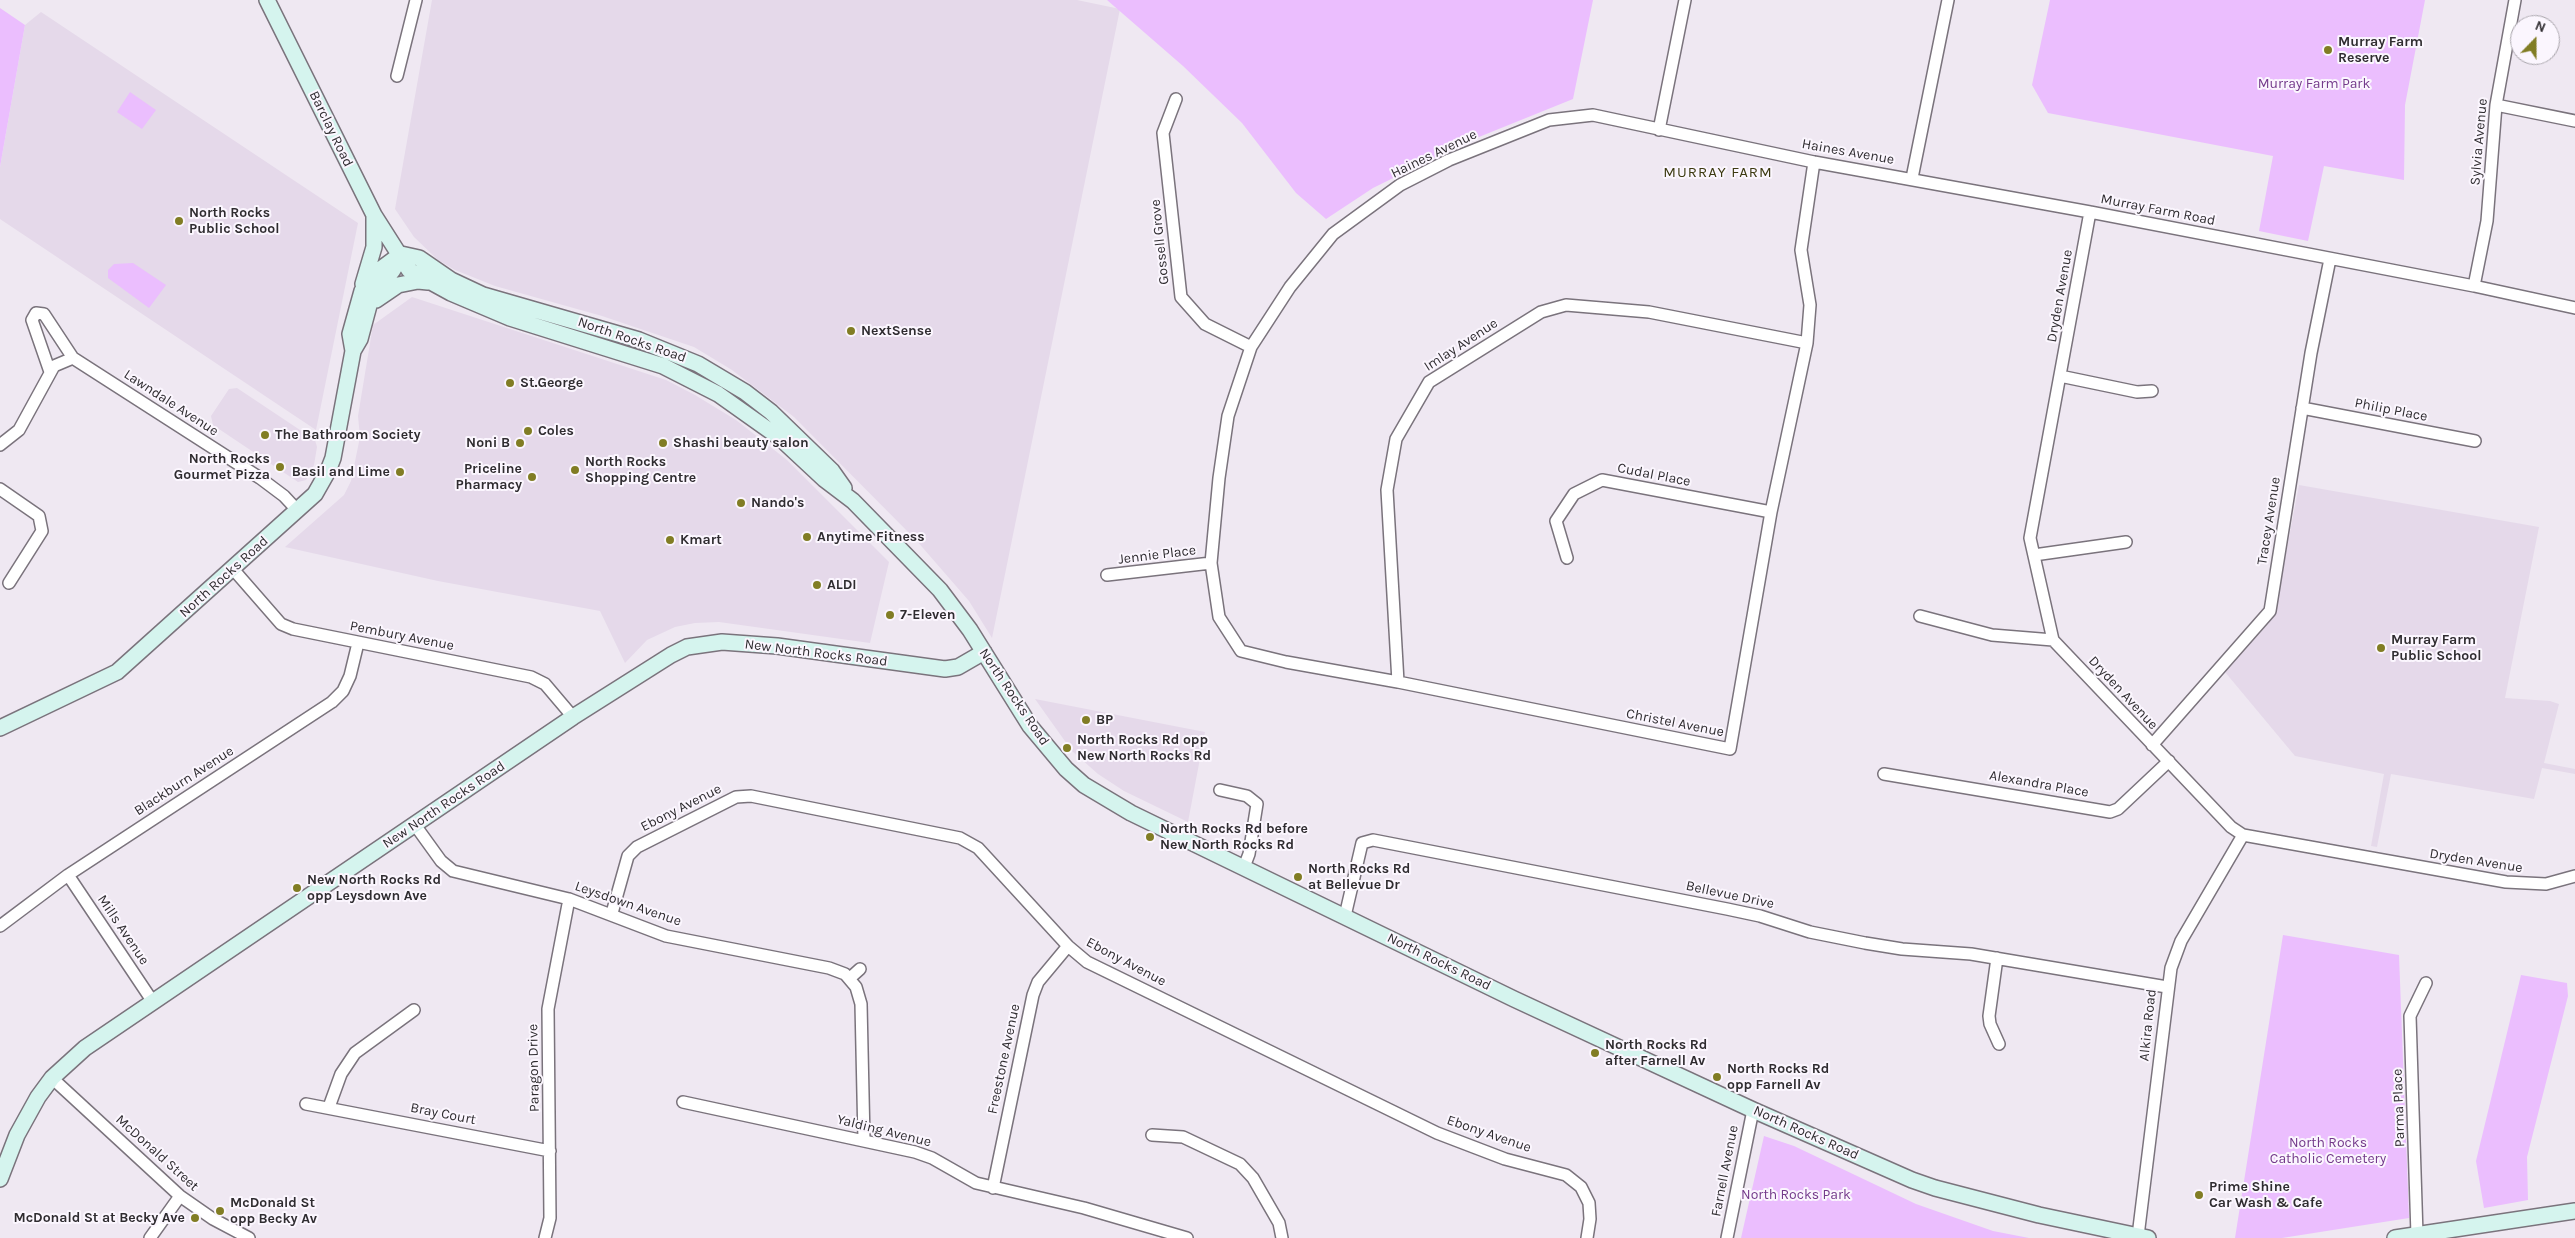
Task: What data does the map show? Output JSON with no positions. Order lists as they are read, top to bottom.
{
  "streets": {
    "main road": ["Barclay Road", "North Rocks Road", "New North Rocks Road"],
    "street": [
      "Sylvia Avenue",
      "Haines Avenue",
      "Murray Farm Road",
      "Gossell Grove",
      "Dryden Avenue",
      "Imlay Avenue",
      "Lawndale Avenue",
      "Philip Place",
      "Cudal Place",
      "Tracey Avenue",
      "Jennie Place",
      "Pembury Avenue",
      "Christel Avenue",
      "Blackburn Avenue",
      "Alexandra Place",
      "Ebony Avenue",
      "Bellevue Drive",
      "Leysdown Avenue",
      "Mills Avenue",
      "Alkira Road",
      "Freestone Avenue",
      "Paragon Drive",
      "Parma Place",
      "Bray Court",
      "Yalding Avenue",
      "McDonald Street",
      "Farnell Avenue"
    ]
  },
  "crossings": [
    ["Barclay Road", "North Rocks Road"],
    ["Sylvia Avenue", "Murray Farm Road"],
    ["Haines Avenue", "Murray Farm Road"],
    ["Haines Avenue", "Gossell Grove"],
    ["Haines Avenue", "Jennie Place"],
    ["Haines Avenue", "Christel Avenue"],
    ["Murray Farm Road", "Dryden Avenue"],
    ["Murray Farm Road", "Tracey Avenue"],
    ["Dryden Avenue", "Tracey Avenue"],
    ["Dryden Avenue", "Alexandra Place"],
    ["Dryden Avenue", "Alkira Road"],
    ["North Rocks Road", "Lawndale Avenue"],
    ["North Rocks Road", "Pembury Avenue"],
    ["North Rocks Road", "New North Rocks Road"],
    ["North Rocks Road", "Bellevue Drive"],
    ["North Rocks Road", "Alkira Road"],
    ["North Rocks Road", "Farnell Avenue"],
    ["Imlay Avenue", "Christel Avenue"],
    ["Philip Place", "Tracey Avenue"],
    ["Cudal Place", "Christel Avenue"],
    ["Jennie Place", "Christel Avenue"],
    ["Pembury Avenue", "New North Rocks Road"],
    ["Pembury Avenue", "Blackburn Avenue"],
    ["New North Rocks Road", "Leysdown Avenue"],
    ["New North Rocks Road", "Mills Avenue"],
    ["New North Rocks Road", "McDonald Street"],
    ["Blackburn Avenue", "Mills Avenue"],
    ["Ebony Avenue", "Leysdown Avenue"],
    ["Ebony Avenue", "Freestone Avenue"],
    ["Bellevue Drive", "Alkira Road"],
    ["Leysdown Avenue", "Paragon Drive"],
    ["Freestone Avenue", "Yalding Avenue"],
    ["Paragon Drive", "Bray Court"]
  ],
  "districts": ["MURRAY FARM"],
  "parks": ["Murray Farm Park", "North Rocks Catholic Cemetery", "North Rocks Park"],
  "places": [
    "Murray Farm Reserve",
    "North Rocks Public School",
    "NextSense",
    "St.George",
    "Coles",
    "The Bathroom Society",
    "Noni B",
    "Shashi beauty salon",
    "North Rocks Gourmet Pizza",
    "North Rocks Shopping Centre",
    "Basil and Lime",
    "Priceline Pharmacy",
    "Nando's",
    "Anytime Fitness",
    "Kmart",
    "ALDI",
    "7-Eleven",
    "Murray Farm Public School",
    "BP",
    "North Rocks Rd opp New North Rocks Rd",
    "North Rocks Rd before New North Rocks Rd",
    "North Rocks Rd at Bellevue Dr",
    "New North Rocks Rd opp Leysdown Ave",
    "North Rocks Rd after Farnell Av",
    "North Rocks Rd opp Farnell Av",
    "Prime Shine Car Wash & Cafe",
    "McDonald St opp Becky Av",
    "McDonald St at Becky Ave"
  ],
  "north": "top"
}
